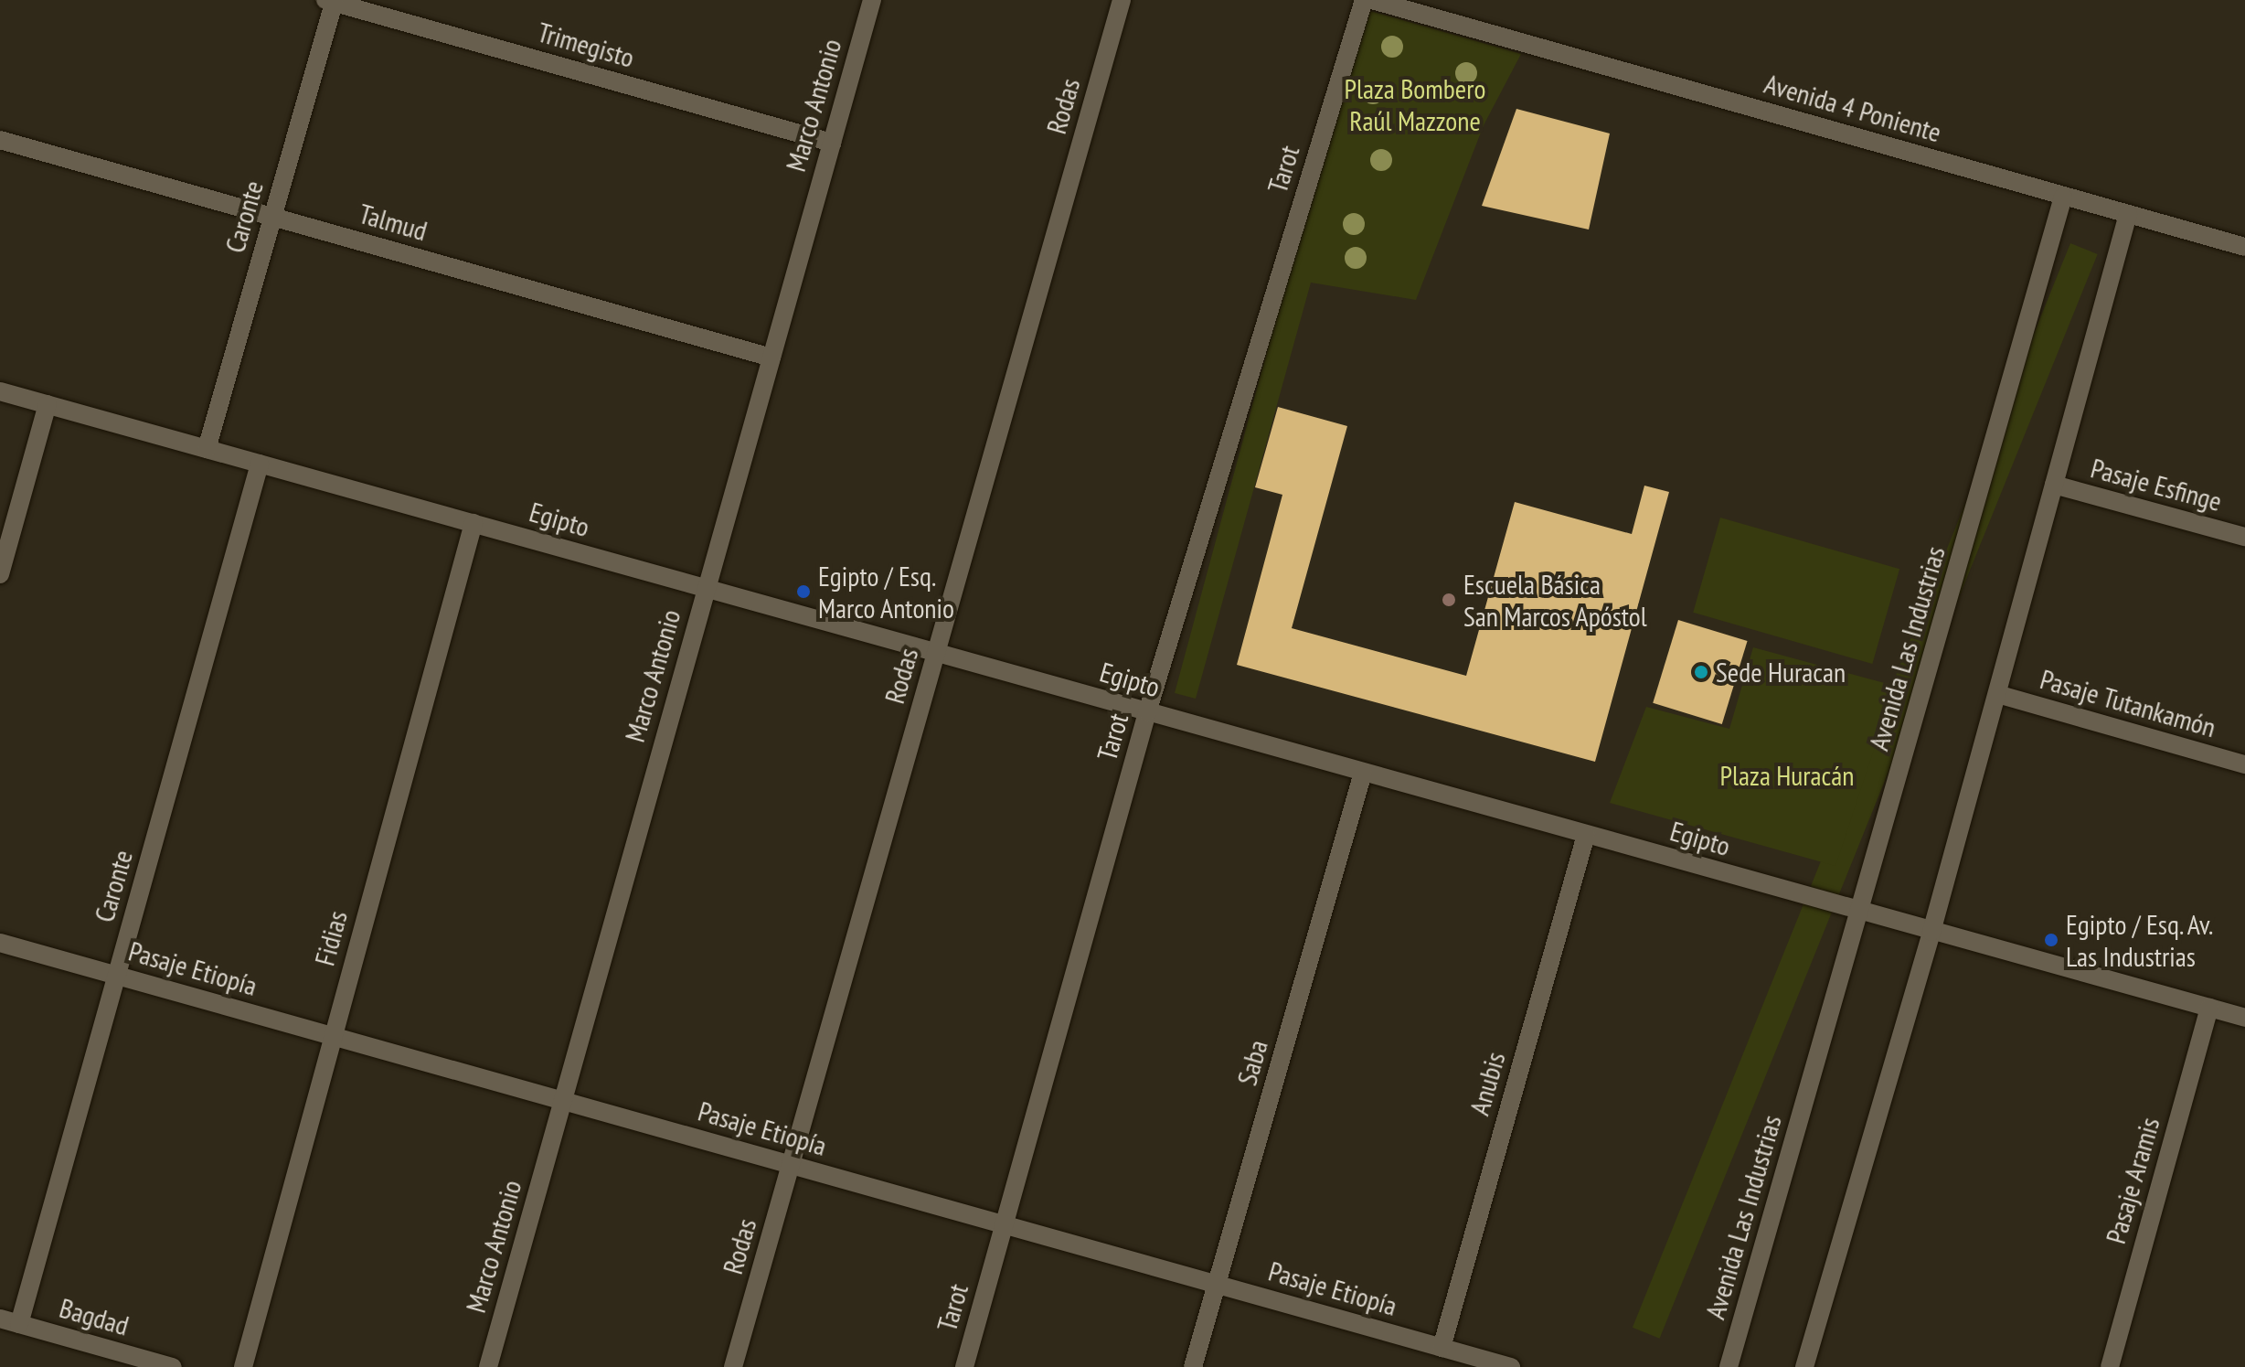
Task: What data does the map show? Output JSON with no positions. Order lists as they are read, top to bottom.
{
  "streets": {
    "street": [
      "Trimegisto",
      "Marco Antonio",
      "Rodas",
      "Avenida 4 Poniente",
      "Tarot",
      "Caronte",
      "Talmud",
      "Pasaje Esfinge",
      "Egipto",
      "Avenida Las Industrias",
      "Pasaje Tutankamón",
      "Fidias",
      "Pasaje Etiopía",
      "Saba",
      "Anubis",
      "Pasaje Aramis",
      "Bagdad"
    ]
  },
  "crossings": [
    ["Trimegisto", "Marco Antonio"],
    ["Trimegisto", "Caronte"],
    ["Marco Antonio", "Talmud"],
    ["Marco Antonio", "Egipto"],
    ["Marco Antonio", "Pasaje Etiopía"],
    ["Rodas", "Egipto"],
    ["Rodas", "Pasaje Etiopía"],
    ["Avenida 4 Poniente", "Avenida Las Industrias"],
    ["Tarot", "Egipto"],
    ["Tarot", "Pasaje Etiopía"],
    ["Caronte", "Talmud"],
    ["Caronte", "Egipto"],
    ["Caronte", "Pasaje Etiopía"],
    ["Caronte", "Bagdad"],
    ["Egipto", "Avenida Las Industrias"],
    ["Egipto", "Fidias"],
    ["Egipto", "Saba"],
    ["Egipto", "Anubis"],
    ["Egipto", "Pasaje Aramis"],
    ["Fidias", "Pasaje Etiopía"],
    ["Pasaje Etiopía", "Saba"],
    ["Pasaje Etiopía", "Anubis"]
  ],
  "parks": ["Plaza Bombero Raúl Mazzone", "Plaza Huracán"],
  "places": [
    "Egipto / Esq. Marco Antonio",
    "Escuela Básica San Marcos Apóstol",
    "Sede Huracan",
    "Egipto / Esq. Av. Las Industrias"
  ]
}
